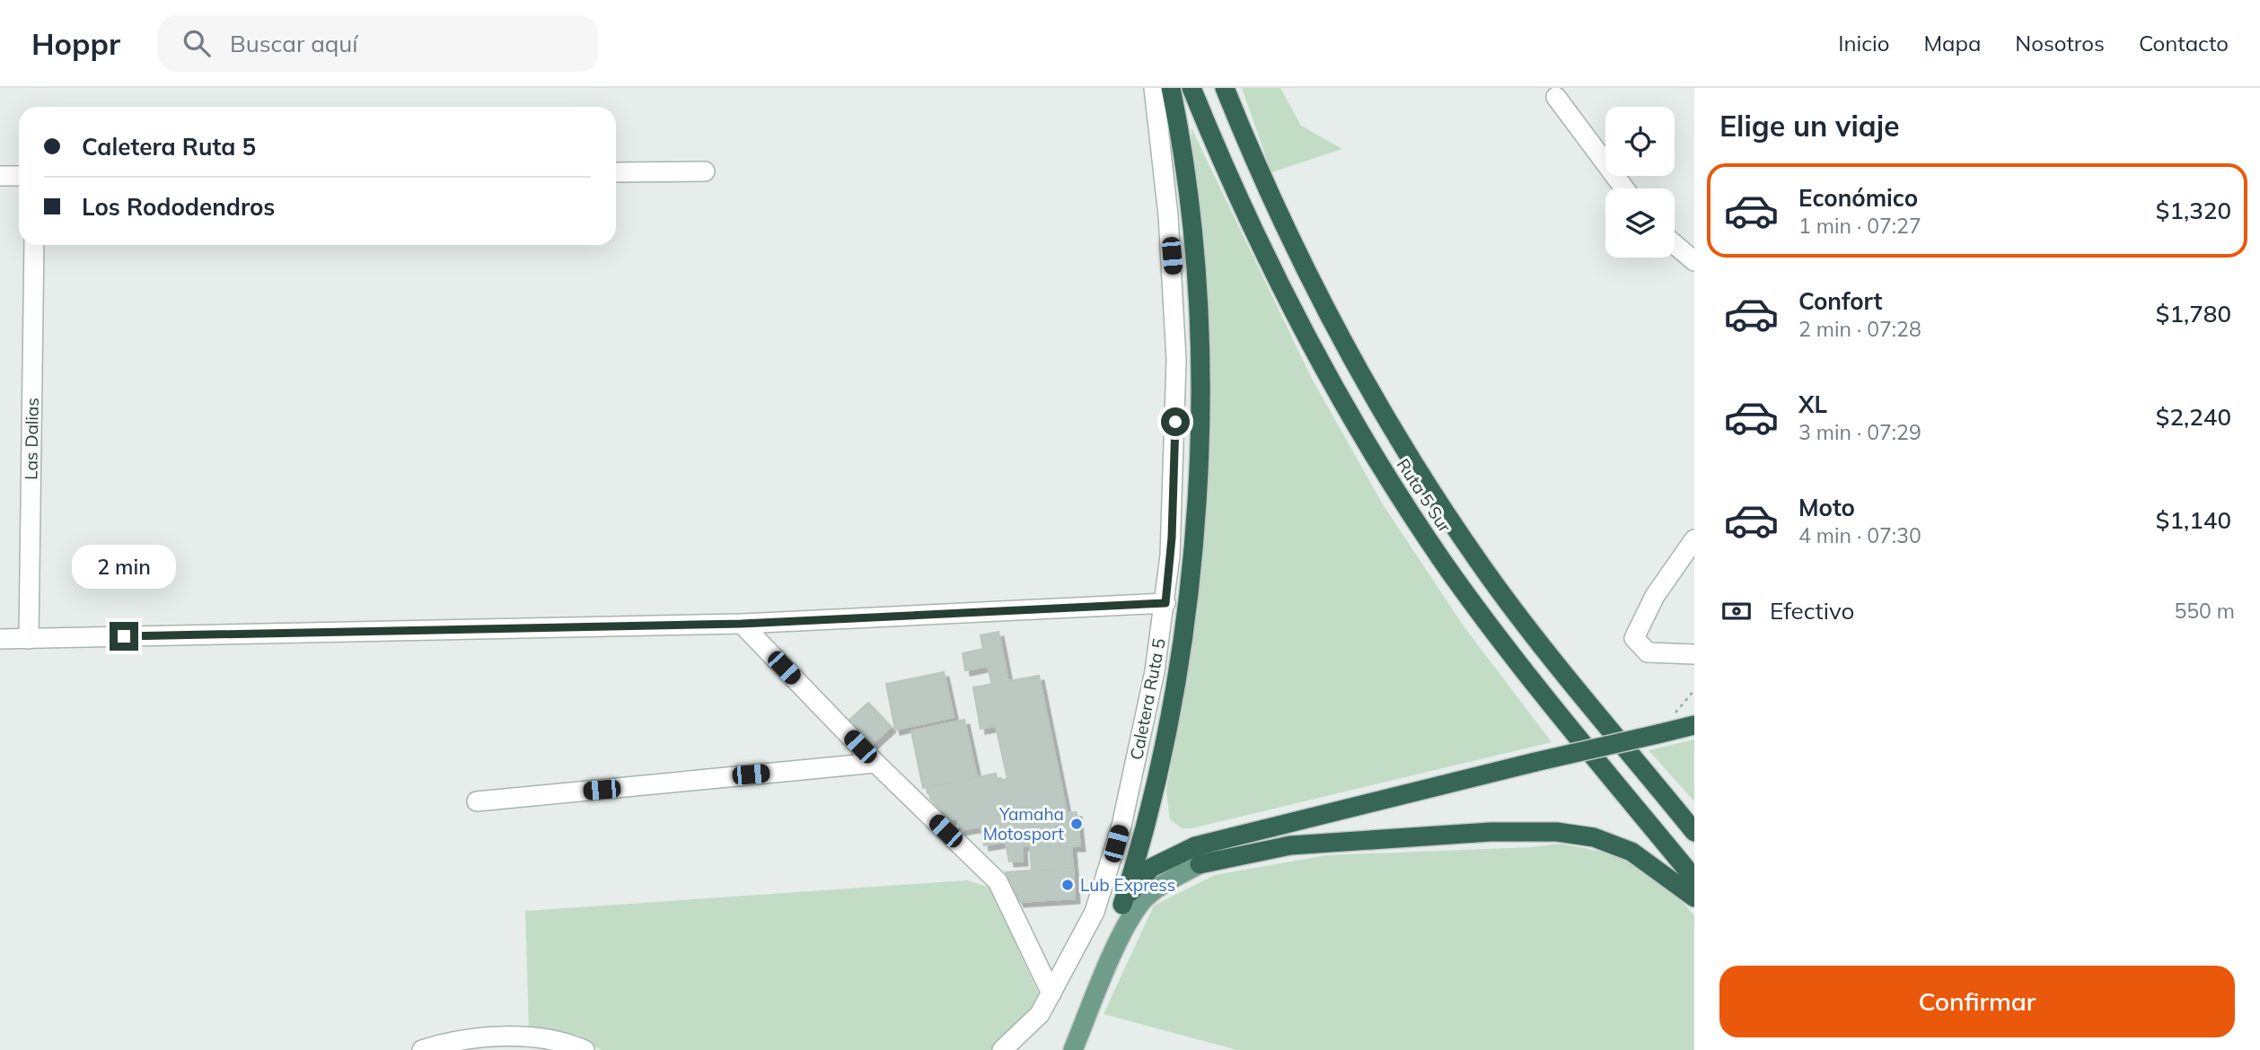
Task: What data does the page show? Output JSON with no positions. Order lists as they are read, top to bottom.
{
  "streets": {
    "highway": ["Ruta 5 Sur"],
    "street": ["Las Dalias", "Caletera Ruta 5"]
  },
  "places": ["Yamaha Motosport", "Lub Express"],
  "page": {
    "header": "Hoppr",
    "search": "Buscar aquí",
    "nav": [
      "Inicio",
      "Mapa",
      "Nosotros",
      "Contacto"
    ],
    "heading": "Elige un viaje",
    "banner": ["Caletera Ruta 5", "Los Rododendros"],
    "list": [
      {
        "name": "Económico",
        "note": "1 min · 07:27",
        "value": "$1,320"
      },
      {
        "name": "Confort",
        "note": "2 min · 07:28",
        "value": "$1,780"
      },
      {
        "name": "XL",
        "note": "3 min · 07:29",
        "value": "$2,240"
      },
      {
        "name": "Moto",
        "note": "4 min · 07:30",
        "value": "$1,140"
      }
    ],
    "bubble": "2 min",
    "pay": ["Efectivo", "550 m"],
    "buttons": "Confirmar"
  }
}
